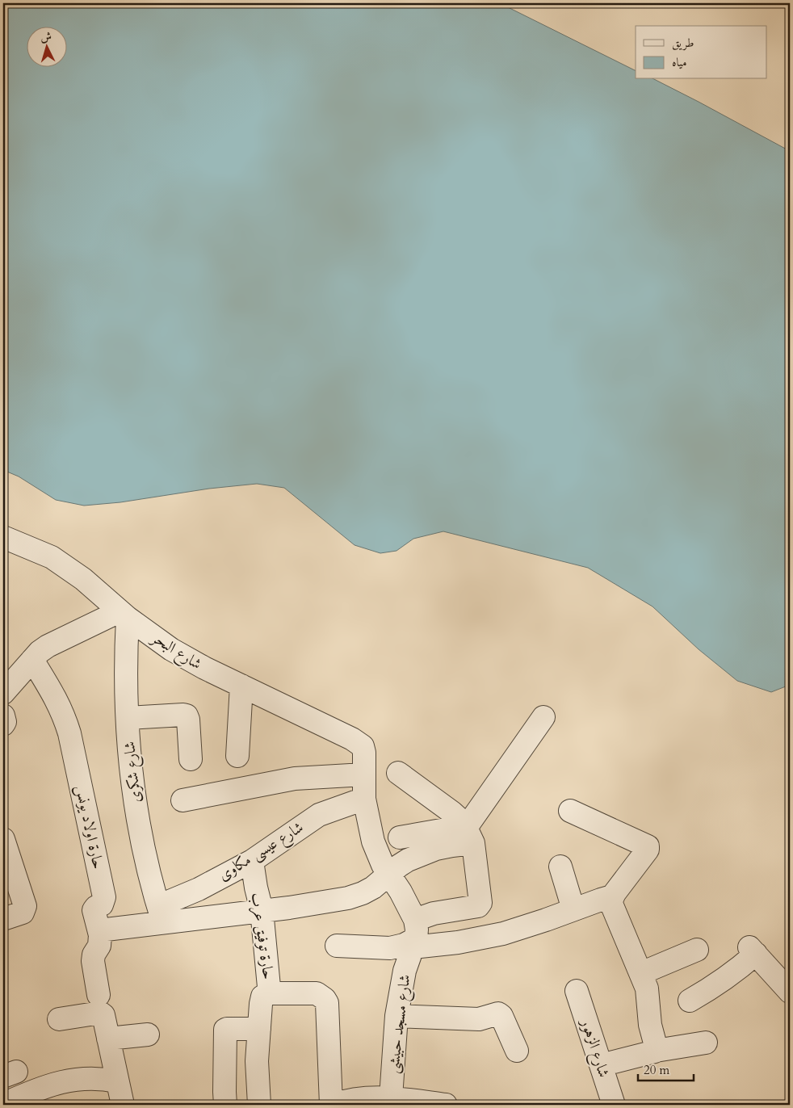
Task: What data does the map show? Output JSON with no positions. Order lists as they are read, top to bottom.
{
  "streets": {
    "street": [
      "شارع البحر",
      "شارع شكرى",
      "حارة اولاد يونس",
      "شارع عيسى مكاوى",
      "حارة توفيق عرب",
      "شارع مسجد حبيشى",
      "شارع الزهور"
    ]
  },
  "crossings": [
    ["شارع البحر", "شارع شكرى"],
    ["شارع شكرى", "شارع عيسى مكاوى"],
    ["شارع عيسى مكاوى", "حارة توفيق عرب"]
  ],
  "legend": ["طريق", "مياه"],
  "scale_bar": "20 m",
  "north": "top"
}
